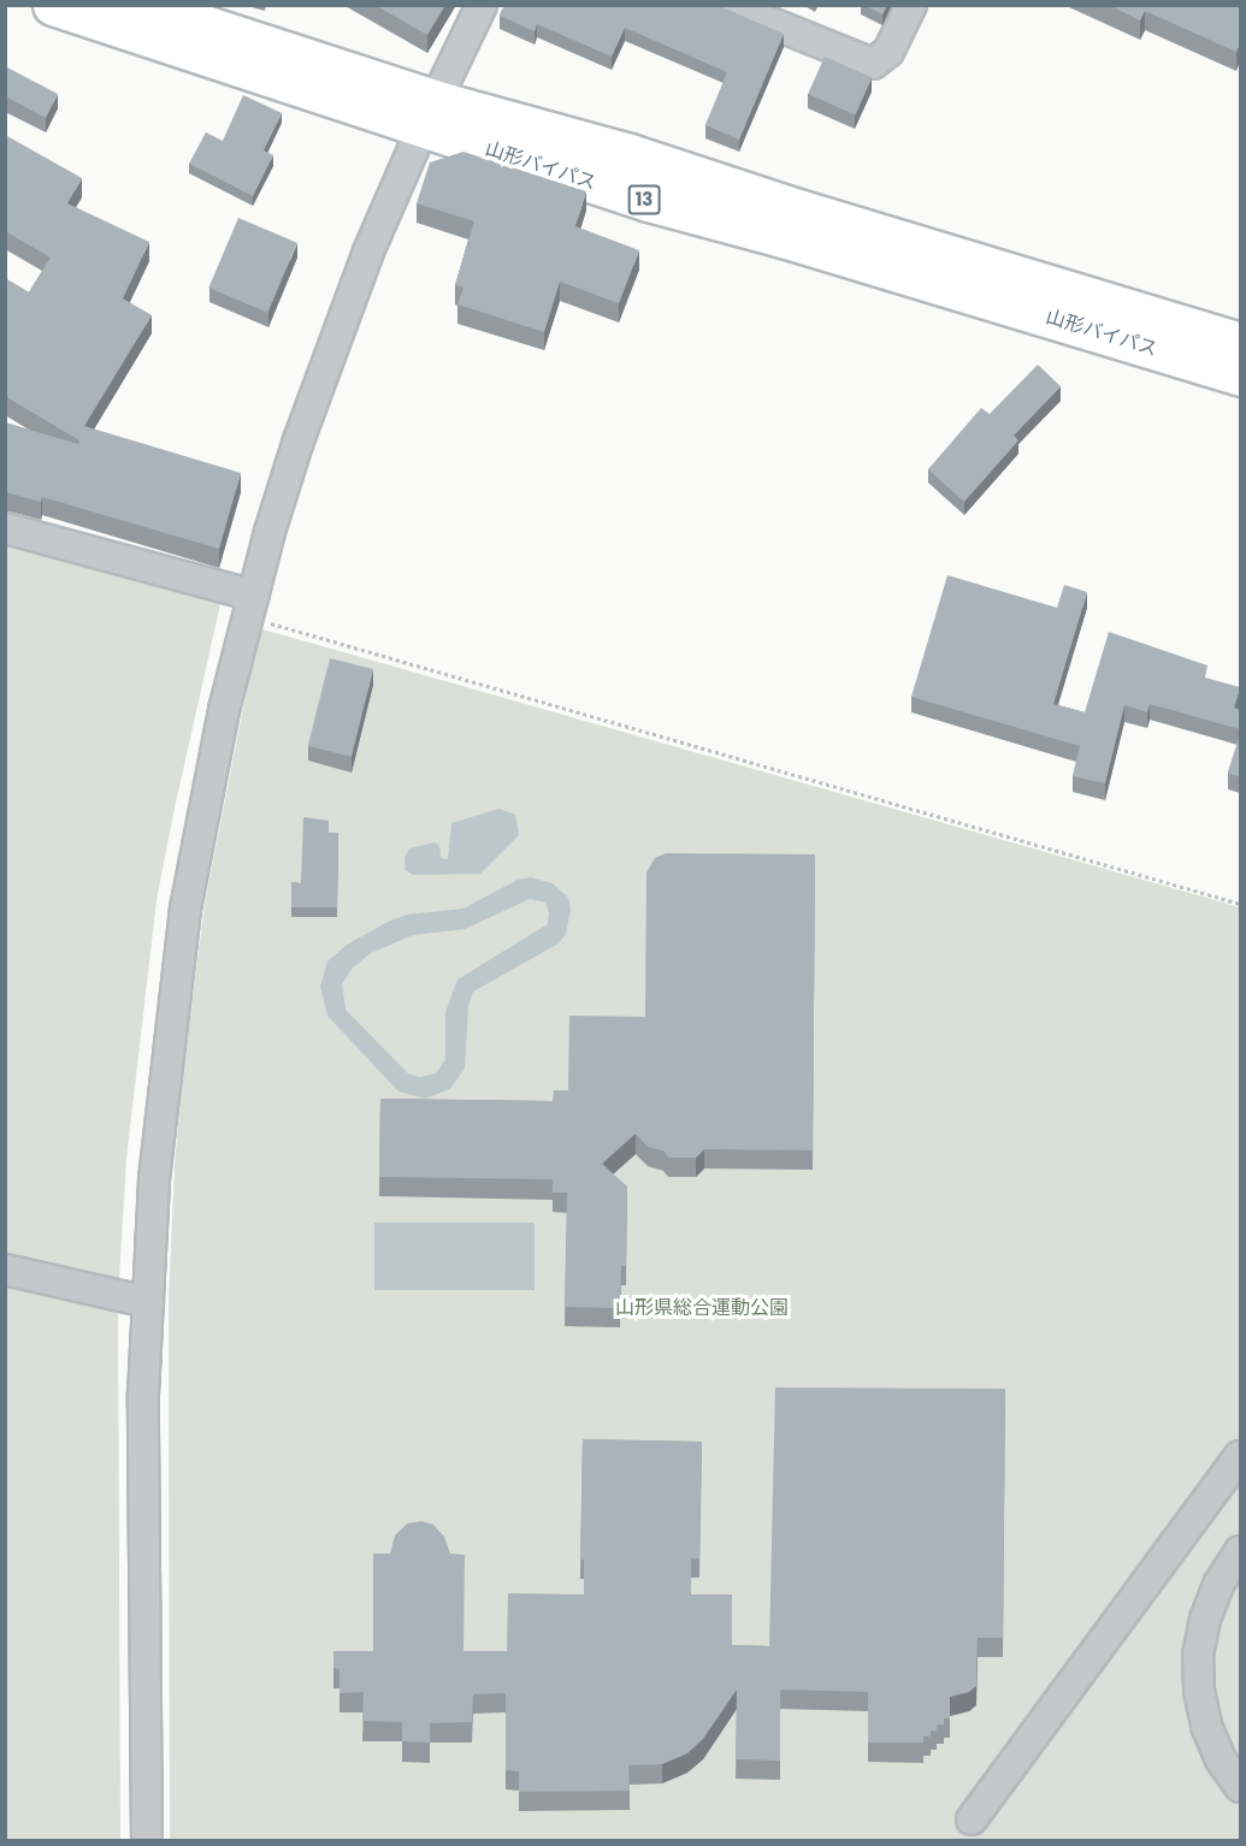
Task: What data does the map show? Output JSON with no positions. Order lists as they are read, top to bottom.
{
  "streets": {
    "highway": ["山形バイパス", "13"]
  },
  "parks": ["山形県総合運動公園"]
}
